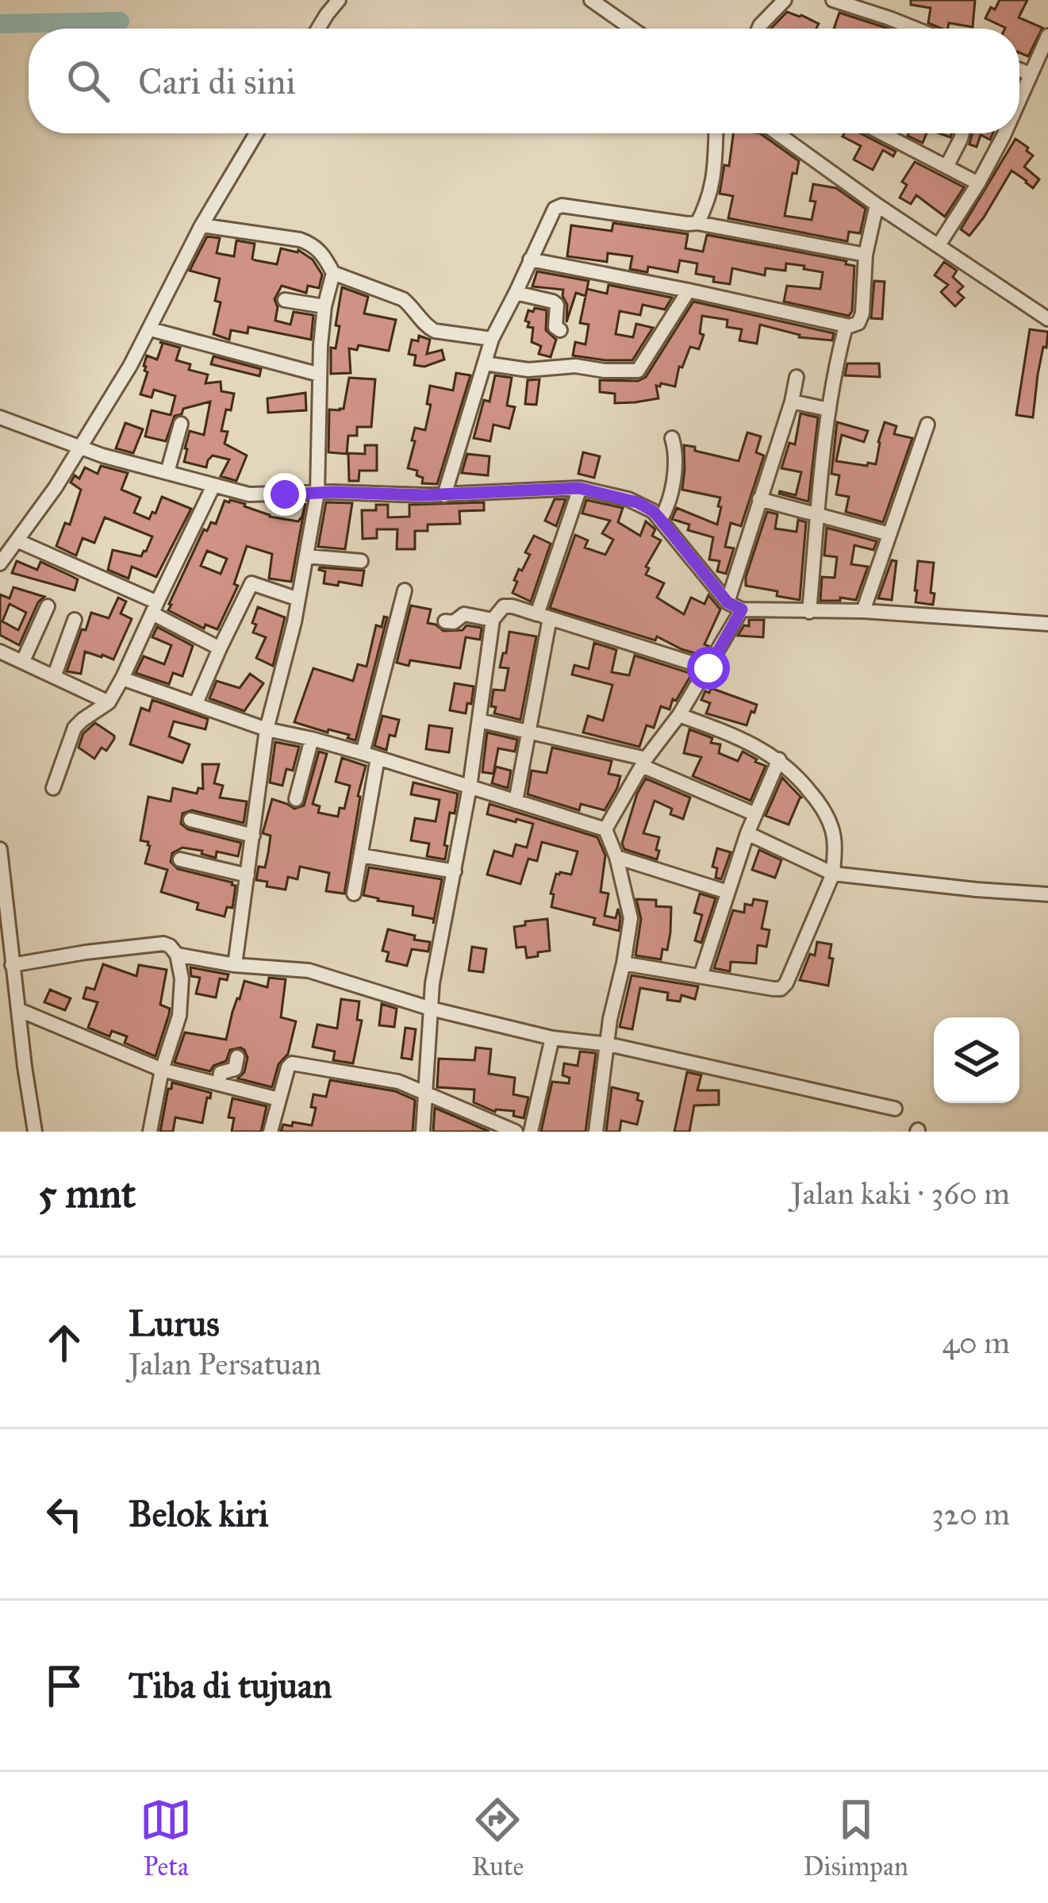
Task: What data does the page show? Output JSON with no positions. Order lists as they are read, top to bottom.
{
  "page": {
    "search": "Cari di sini",
    "heading": ["5 mnt", "Jalan kaki · 360 m"],
    "list": [
      ["Lurus", "Jalan Persatuan", "40 m"],
      ["Belok kiri", "320 m"],
      "Tiba di tujuan"
    ],
    "nav": ["Peta", "Rute", "Disimpan"]
  }
}
